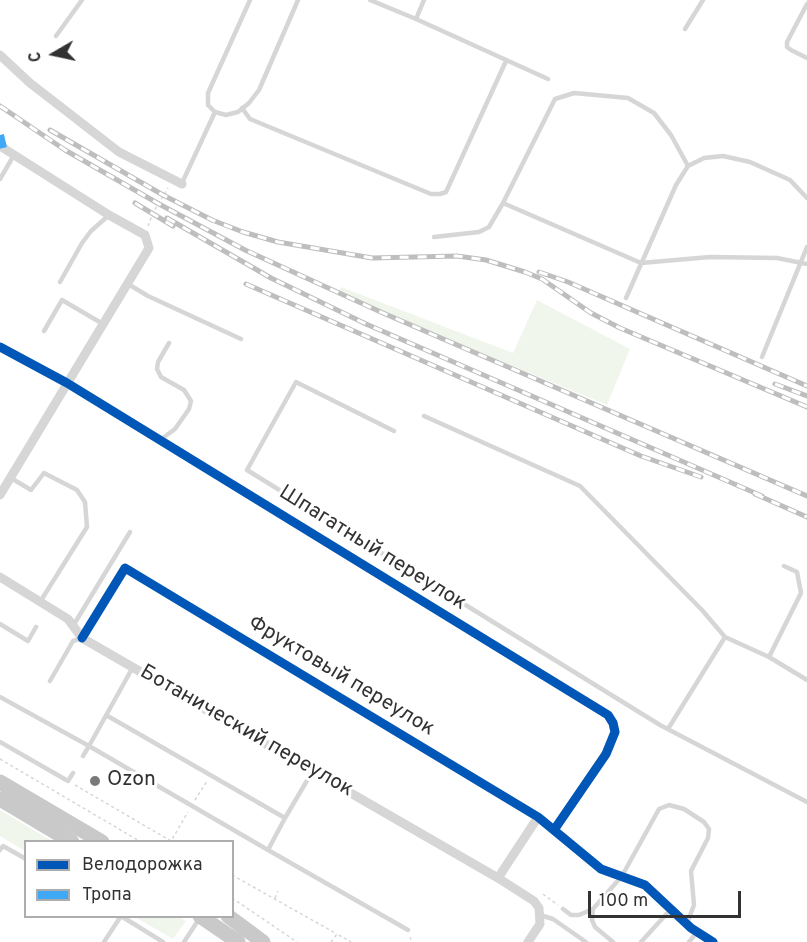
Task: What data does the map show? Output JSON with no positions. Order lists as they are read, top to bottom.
{
  "streets": {
    "street": ["Шпагатный переулок", "Фруктовый переулок", "Ботанический переулок"]
  },
  "crossings": [
    ["Шпагатный переулок", "Фруктовый переулок"],
    ["Фруктовый переулок", "Ботанический переулок"]
  ],
  "places": ["Ozon"],
  "legend": ["Велодорожка", "Тропа"],
  "scale_bar": "100 m",
  "north": "left"
}
